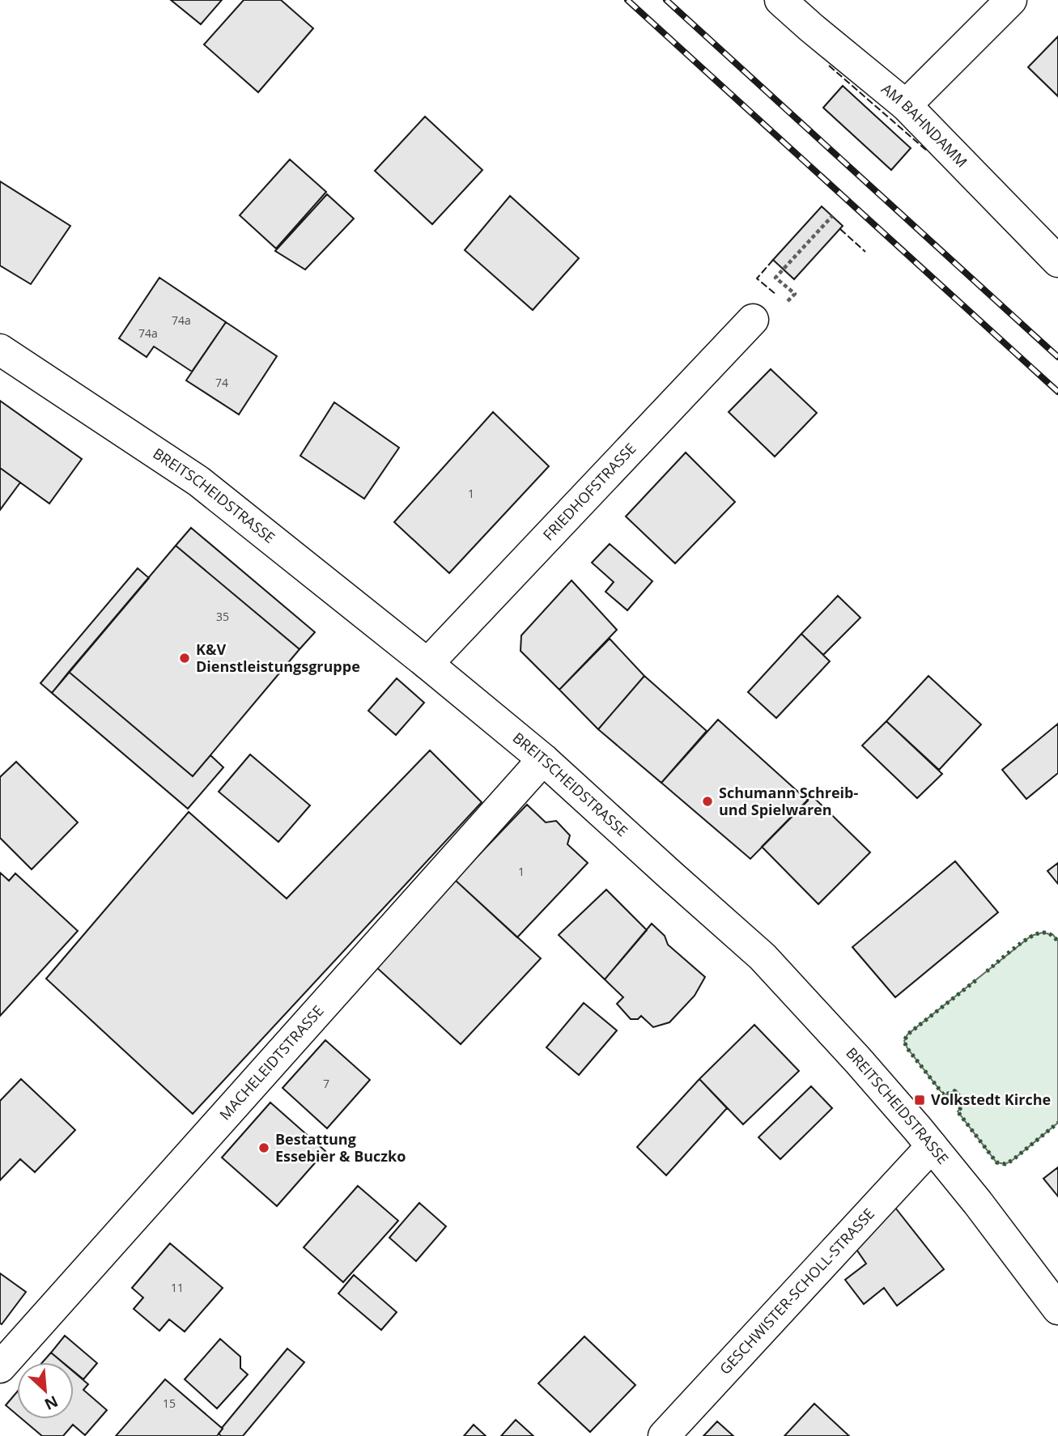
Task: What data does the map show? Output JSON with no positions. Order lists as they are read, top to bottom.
{
  "streets": {
    "street": [
      "AM BAHNDAMM",
      "FRIEDHOFSTRASSE",
      "BREITSCHEIDSTRASSE",
      "MACHELEIDTSTRASSE",
      "GESCHWISTER-SCHOLL-STRASSE"
    ]
  },
  "crossings": [
    ["FRIEDHOFSTRASSE", "BREITSCHEIDSTRASSE"],
    ["BREITSCHEIDSTRASSE", "MACHELEIDTSTRASSE"],
    ["BREITSCHEIDSTRASSE", "GESCHWISTER-SCHOLL-STRASSE"]
  ],
  "places": {
    "other": ["K&V Dienstleistungsgruppe", "Schumann Schreib- und Spielwaren", "Bestattung Essebier & Buczko"],
    "transit": ["Volkstedt Kirche"]
  },
  "house_numbers": [
    "74a",
    "74a",
    "74",
    "1",
    "35",
    "1",
    "7",
    "11",
    "15"
  ],
  "north": "bottom right"
}
